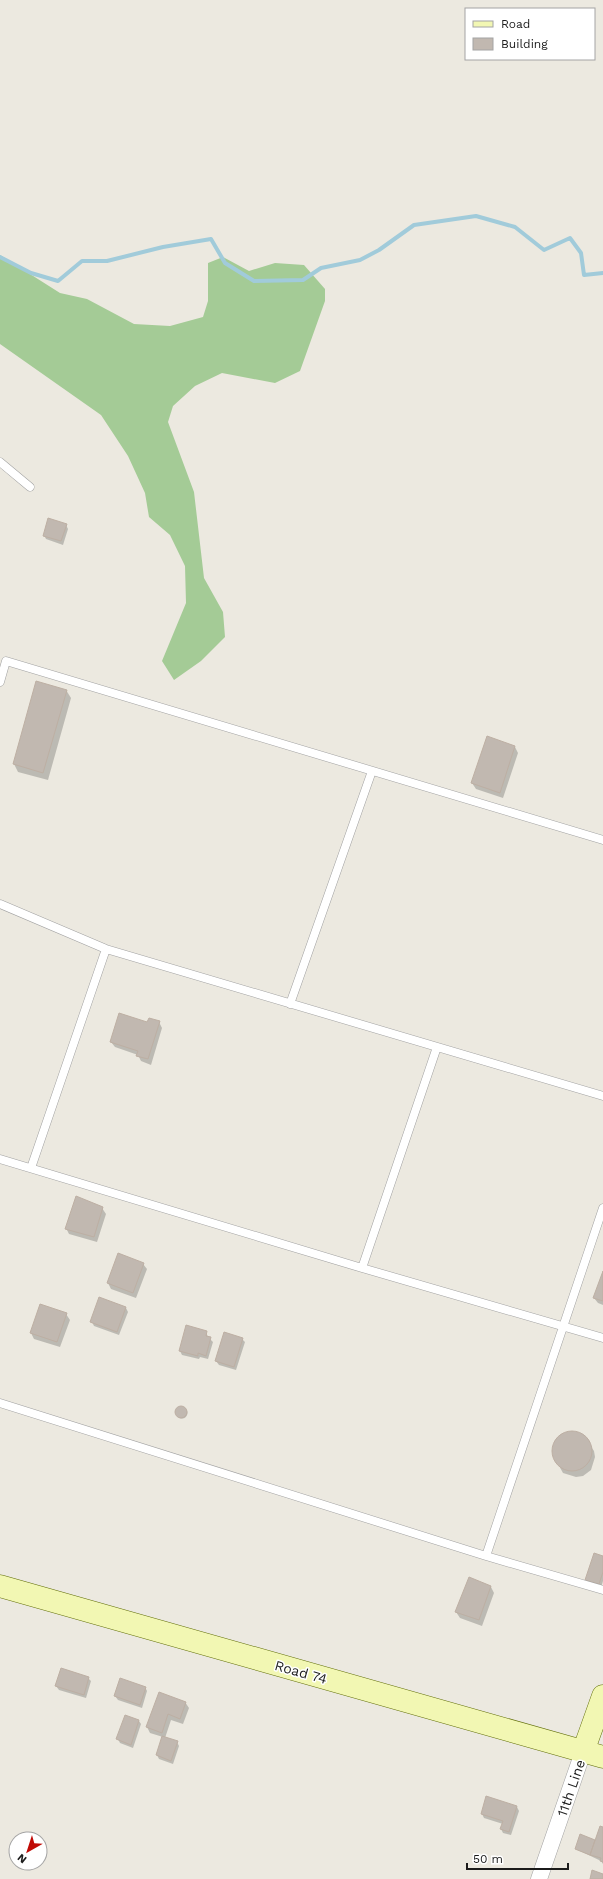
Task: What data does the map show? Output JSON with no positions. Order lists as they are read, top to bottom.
{
  "streets": {
    "main road": ["Road 74", "11th Line"]
  },
  "crossings": [
    ["Road 74", "11th Line"]
  ],
  "legend": ["Road", "Building"],
  "scale_bar": "50 m",
  "north": "bottom left"
}
